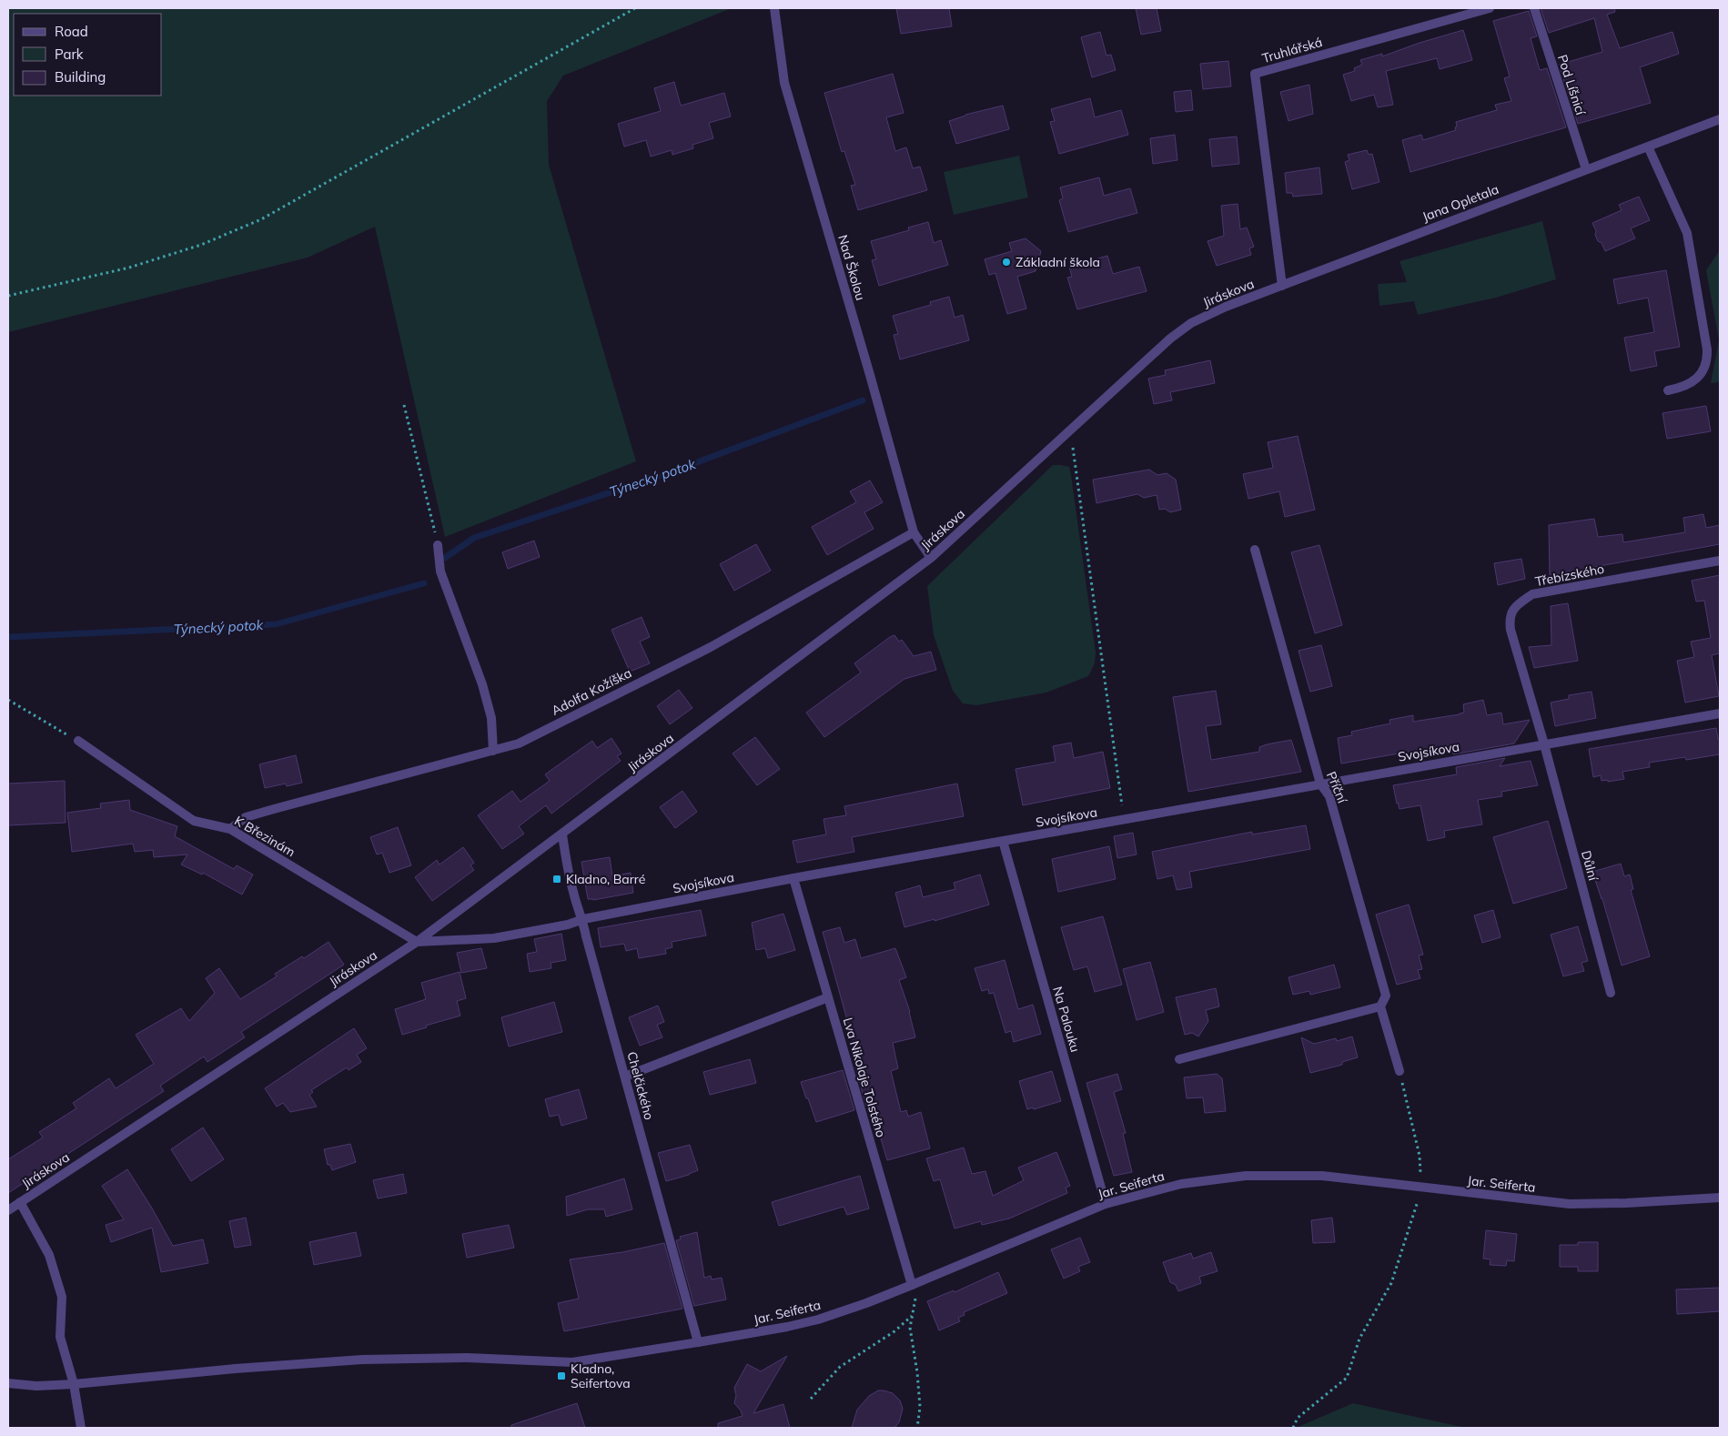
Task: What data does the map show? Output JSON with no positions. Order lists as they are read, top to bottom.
{
  "streets": {
    "street": [
      "Truhlářská",
      "Pod Líšnicí",
      "Jana Opletala",
      "Nad Školou",
      "Jiráskova",
      "Třebízského",
      "Adolfa Kožíška",
      "Svojsíkova",
      "Příční",
      "K Březinám",
      "Důlní",
      "Na Palouku",
      "Lva Nikolaje Tolstého",
      "Chelčického",
      "Jar. Seiferta"
    ]
  },
  "crossings": [
    ["Truhlářská", "Jana Opletala"],
    ["Truhlářská", "Jiráskova"],
    ["Pod Líšnicí", "Jana Opletala"],
    ["Jana Opletala", "Jiráskova"],
    ["Nad Školou", "Adolfa Kožíška"],
    ["Jiráskova", "Svojsíkova"],
    ["Jiráskova", "K Březinám"],
    ["Jiráskova", "Chelčického"],
    ["Třebízského", "Svojsíkova"],
    ["Třebízského", "Důlní"],
    ["Adolfa Kožíška", "K Březinám"],
    ["Svojsíkova", "Příční"],
    ["Svojsíkova", "K Březinám"],
    ["Svojsíkova", "Důlní"],
    ["Svojsíkova", "Na Palouku"],
    ["Svojsíkova", "Lva Nikolaje Tolstého"],
    ["Svojsíkova", "Chelčického"],
    ["Na Palouku", "Jar. Seiferta"],
    ["Lva Nikolaje Tolstého", "Jar. Seiferta"],
    ["Chelčického", "Jar. Seiferta"]
  ],
  "water": ["Týnecký potok"],
  "places": {
    "other": ["Základní škola"],
    "transit": ["Kladno, Barré", "Kladno, Seifertova"]
  },
  "legend": ["Road", "Park", "Building"]
}
